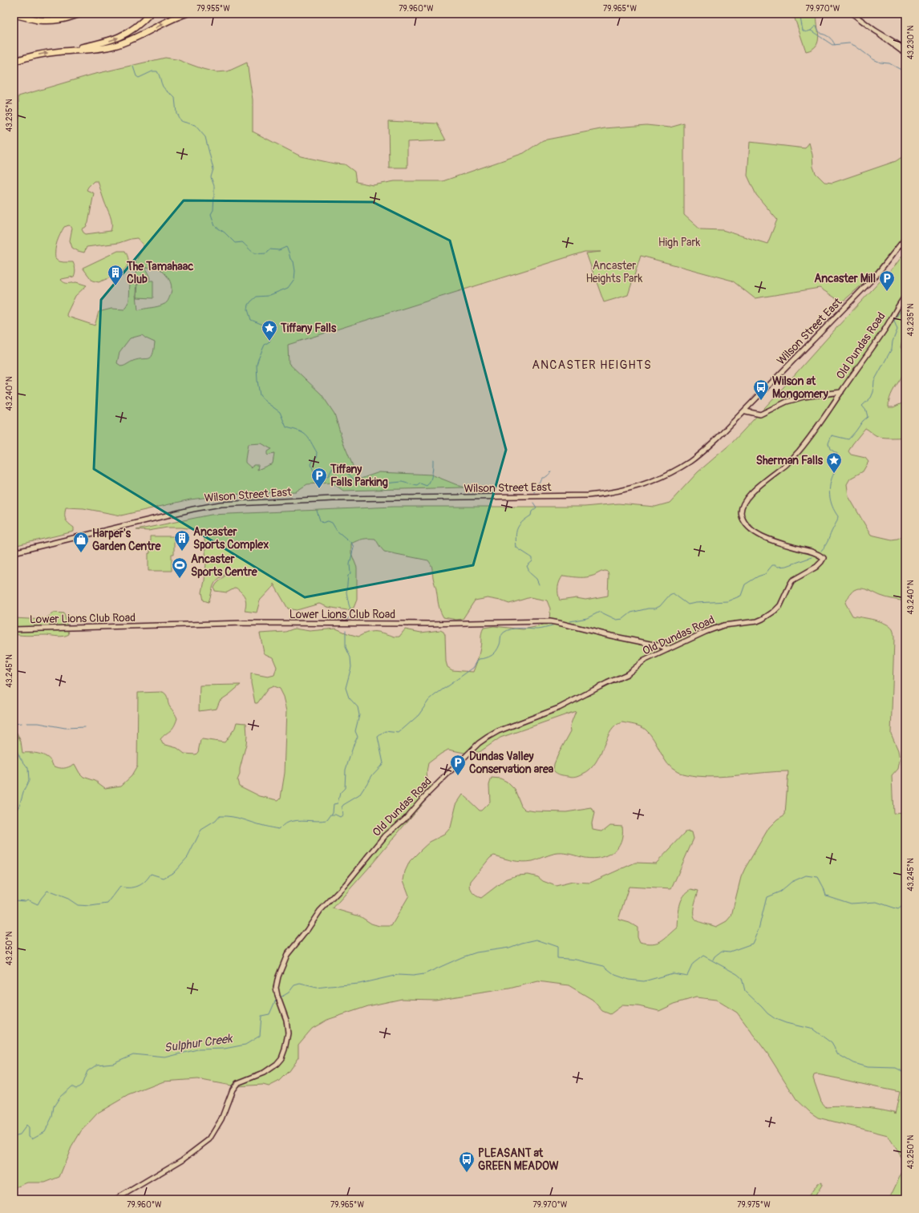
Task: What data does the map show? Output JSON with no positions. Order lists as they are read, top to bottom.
{
  "streets": {
    "street": ["Wilson Street East", "Old Dundas Road", "Lower Lions Club Road"]
  },
  "crossings": [
    ["Old Dundas Road", "Lower Lions Club Road"]
  ],
  "districts": ["ANCASTER HEIGHTS"],
  "water": ["Sulphur Creek"],
  "parks": ["High Park", "Ancaster Heights Park"],
  "places": {
    "building": ["The Tamahaac Club", "Ancaster Sports Complex"],
    "parking": ["Ancaster Mill", "Tiffany Falls Parking", "Dundas Valley Conservation area"],
    "place": ["Tiffany Falls", "Sherman Falls"],
    "bus stop": ["Wilson at Mongomery", "PLEASANT at GREEN MEADOW"],
    "shop": ["Harper's Garden Centre"],
    "sports": ["Ancaster Sports Centre"]
  },
  "coordinates": [
    "79.955°W",
    "79.960°W",
    "79.965°W",
    "79.970°W",
    "43.230°N",
    "43.235°N",
    "43.240°N",
    "43.245°N",
    "43.250°N",
    "79.975°W"
  ]
}
